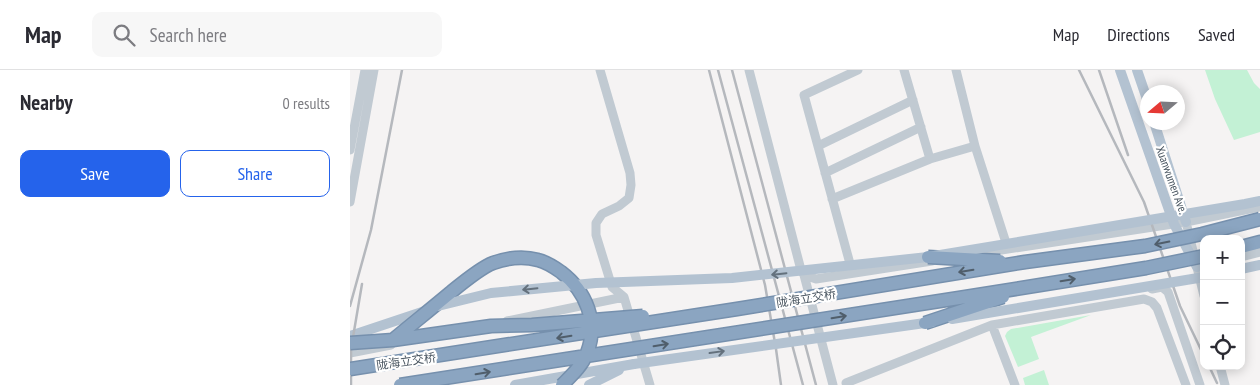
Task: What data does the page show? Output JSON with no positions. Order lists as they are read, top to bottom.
{
  "streets": {
    "highway": ["陇海立交桥"],
    "main road": ["Xuanwumen Ave."]
  },
  "north": "left",
  "page": {
    "header": "Map",
    "search": "Search here",
    "nav": ["Map", "Directions", "Saved"],
    "heading": ["Nearby", "0 results"],
    "buttons": ["Save", "Share"],
    "map_buttons": ["+", "−"]
  }
}
